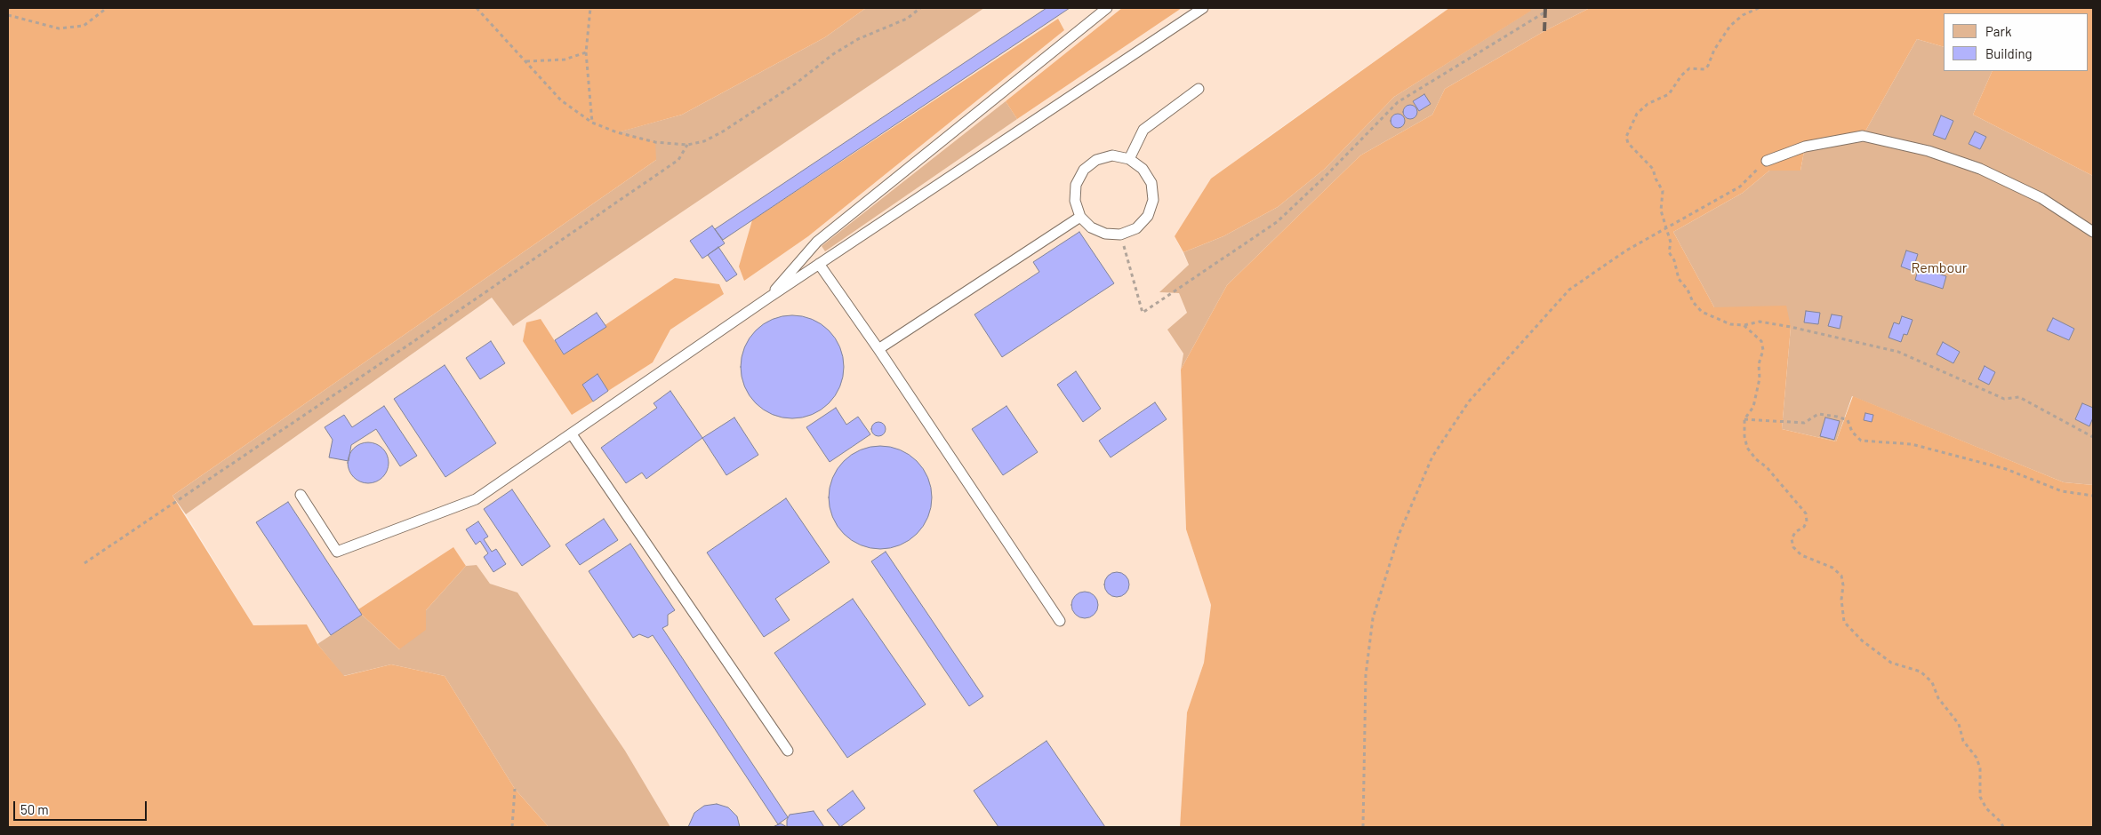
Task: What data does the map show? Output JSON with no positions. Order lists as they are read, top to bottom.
{
  "parks": ["Rembour"],
  "legend": ["Park", "Building"],
  "scale_bar": "50 m"
}
